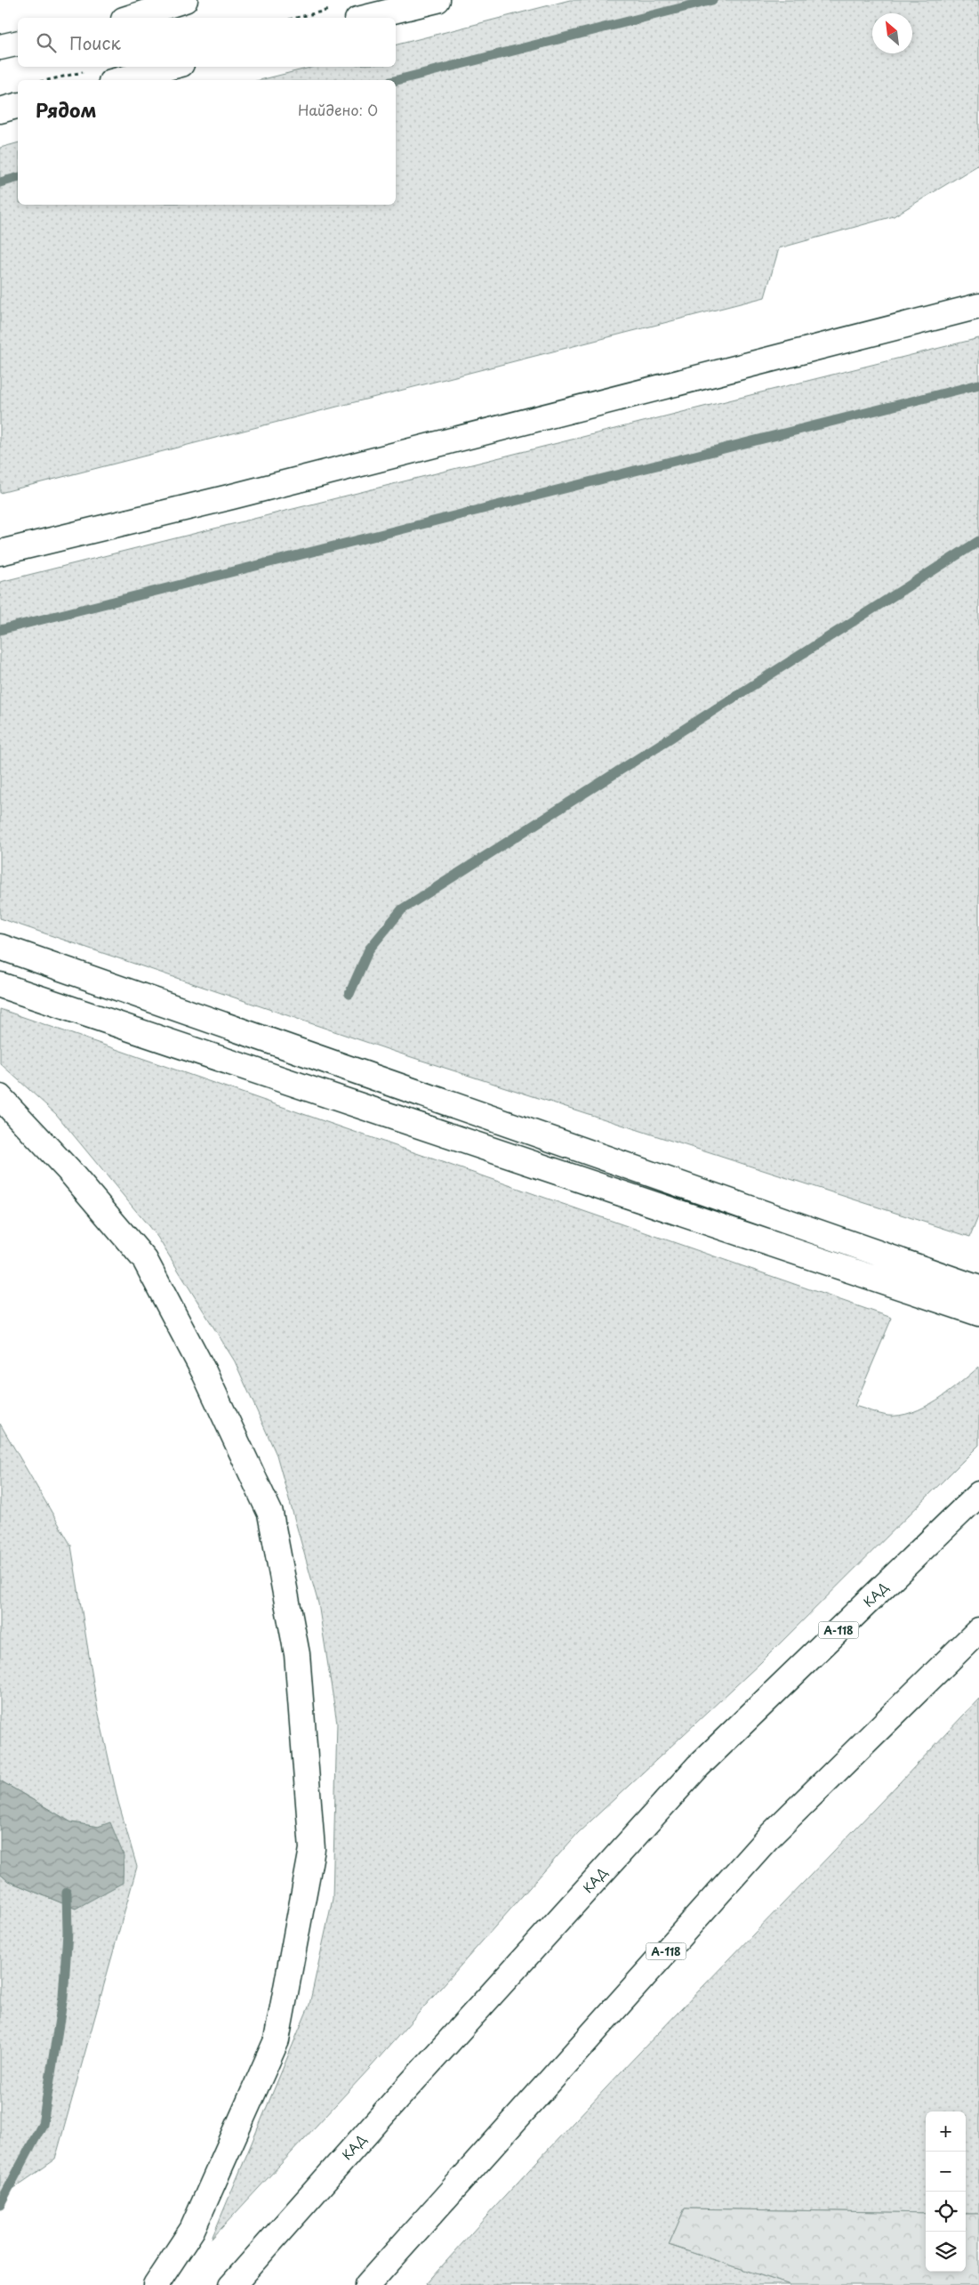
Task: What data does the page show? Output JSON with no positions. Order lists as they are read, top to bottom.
{
  "streets": {
    "main road": ["КАД", "А-118"]
  },
  "north": "top left",
  "page": {
    "search": "Поиск",
    "heading": ["Рядом", "Найдено: 0"],
    "map_buttons": ["+", "−"]
  }
}
